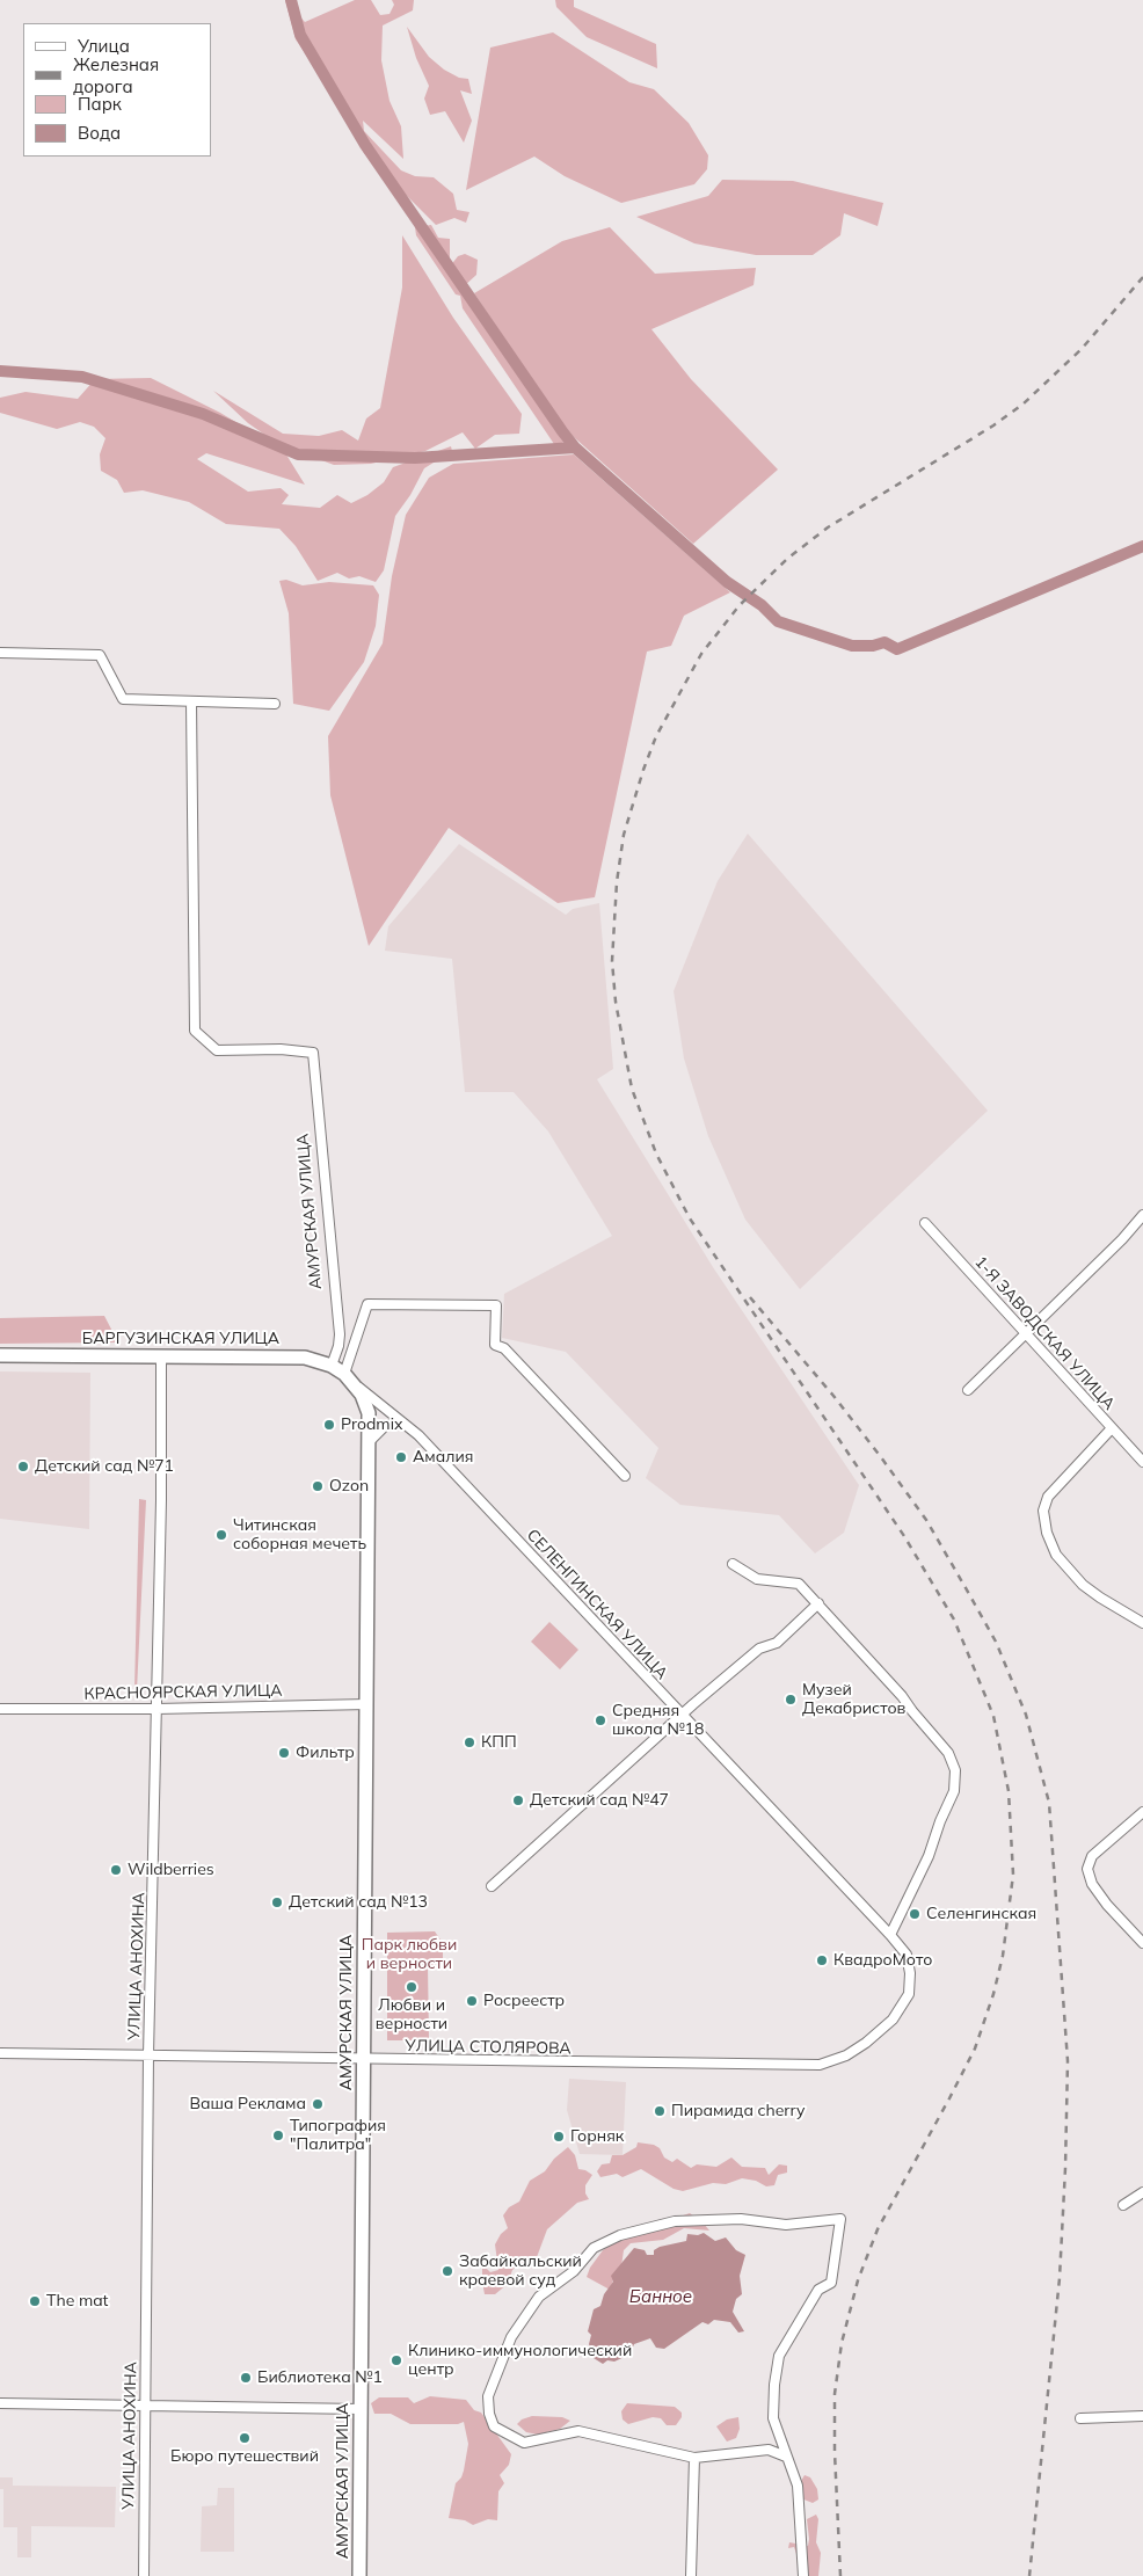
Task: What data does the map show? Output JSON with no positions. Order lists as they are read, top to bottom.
{
  "streets": {
    "main road": ["АМУРСКАЯ УЛИЦА", "БАРГУЗИНСКАЯ УЛИЦА"],
    "street": [
      "1-Я ЗАВОДСКАЯ УЛИЦА",
      "СЕЛЕНГИНСКАЯ УЛИЦА",
      "КРАСНОЯРСКАЯ УЛИЦА",
      "УЛИЦА АНОХИНА",
      "УЛИЦА СТОЛЯРОВА"
    ]
  },
  "crossings": [
    ["АМУРСКАЯ УЛИЦА", "БАРГУЗИНСКАЯ УЛИЦА"],
    ["АМУРСКАЯ УЛИЦА", "СЕЛЕНГИНСКАЯ УЛИЦА"],
    ["АМУРСКАЯ УЛИЦА", "КРАСНОЯРСКАЯ УЛИЦА"],
    ["АМУРСКАЯ УЛИЦА", "УЛИЦА СТОЛЯРОВА"],
    ["БАРГУЗИНСКАЯ УЛИЦА", "СЕЛЕНГИНСКАЯ УЛИЦА"],
    ["БАРГУЗИНСКАЯ УЛИЦА", "УЛИЦА АНОХИНА"],
    ["СЕЛЕНГИНСКАЯ УЛИЦА", "УЛИЦА СТОЛЯРОВА"],
    ["КРАСНОЯРСКАЯ УЛИЦА", "УЛИЦА АНОХИНА"],
    ["УЛИЦА АНОХИНА", "УЛИЦА СТОЛЯРОВА"]
  ],
  "water": ["Банное"],
  "parks": ["Парк любви и верности"],
  "places": [
    "Prodmix",
    "Амалия",
    "Детский сад №71",
    "Ozon",
    "Читинская соборная мечеть",
    "Музей Декабристов",
    "Средняя школа №18",
    "КПП",
    "Фильтр",
    "Детский сад №47",
    "Wildberries",
    "Детский сад №13",
    "Селенгинская",
    "КвадроМото",
    "Любви и верности",
    "Росреестр",
    "Ваша Реклама",
    "Пирамида cherry",
    "Типография \"Палитра\"",
    "Горняк",
    "Забайкальский краевой суд",
    "The mat",
    "Клинико-иммунологический центр",
    "Библиотека №1",
    "Бюро путешествий"
  ],
  "legend": [
    "Улица",
    "Железная дорога",
    "Парк",
    "Вода"
  ]
}
